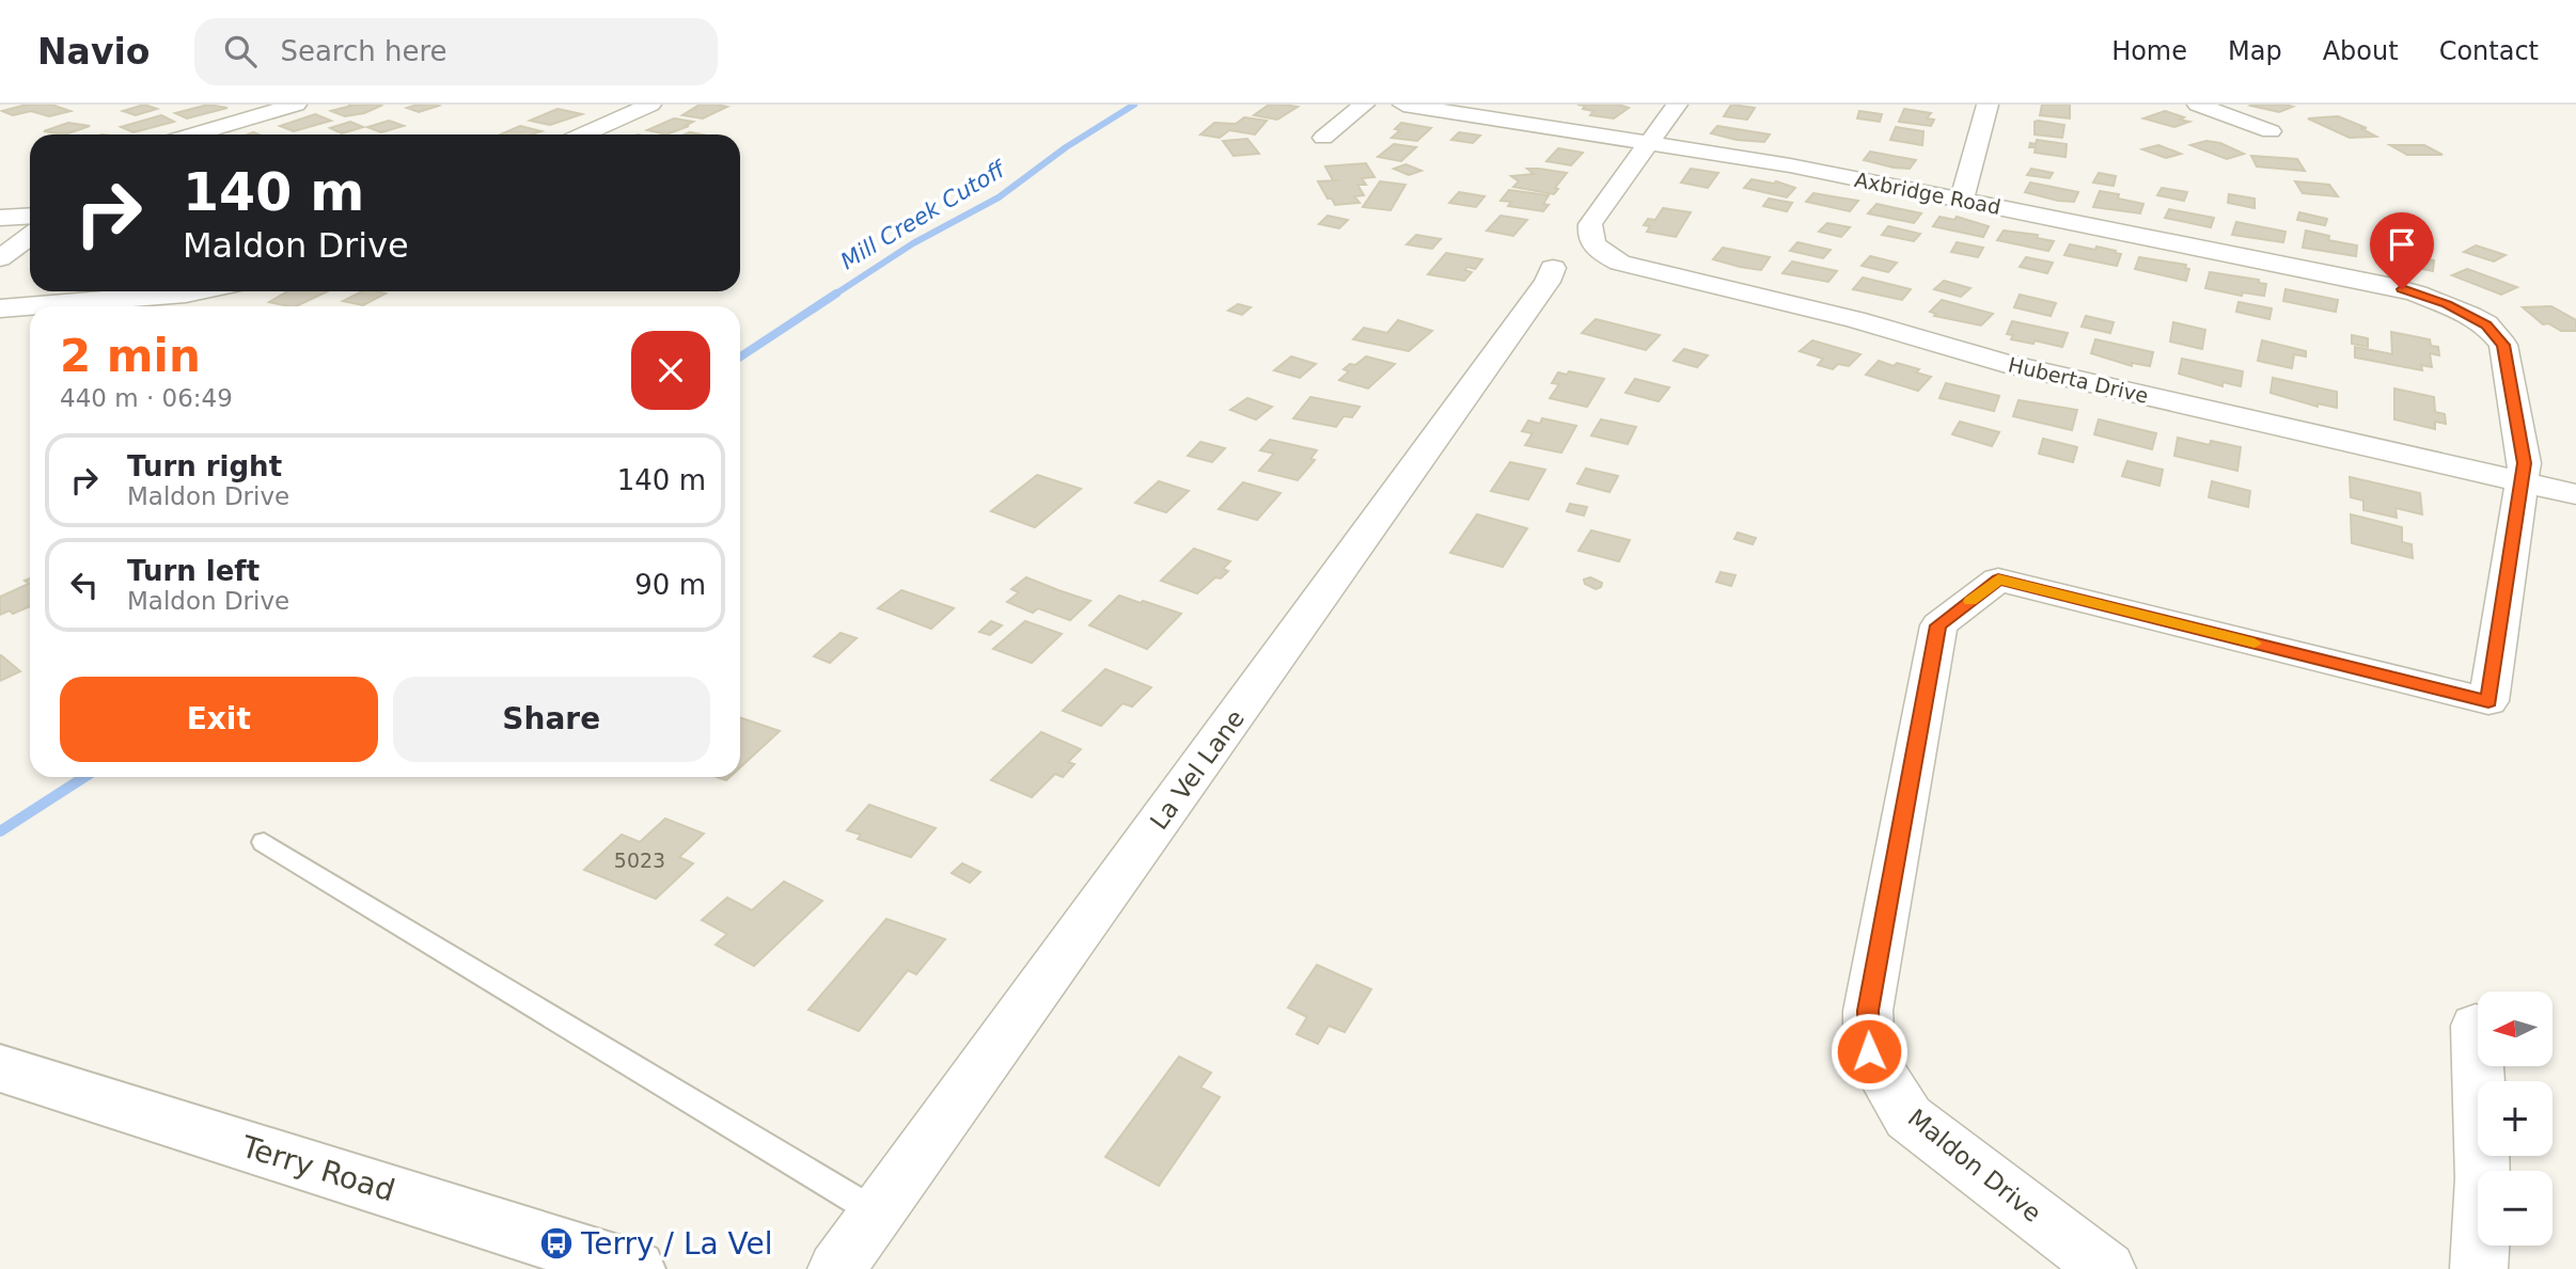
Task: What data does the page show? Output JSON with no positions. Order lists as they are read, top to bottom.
{
  "streets": {
    "street": [
      "Axbridge Road",
      "Huberta Drive",
      "La Vel Lane",
      "Maldon Drive",
      "Terry Road"
    ]
  },
  "crossings": [
    ["Axbridge Road", "Huberta Drive"],
    ["Axbridge Road", "Maldon Drive"],
    ["Huberta Drive", "Maldon Drive"]
  ],
  "water": ["Mill Creek Cutoff"],
  "places": {
    "bus stop": ["Terry / La Vel"]
  },
  "house_numbers": ["5023"],
  "north": "left",
  "page": {
    "header": "Navio",
    "search": "Search here",
    "nav": [
      "Home",
      "Map",
      "About",
      "Contact"
    ],
    "turn": ["140 m", "Maldon Drive"],
    "heading": ["2 min", "440 m · 06:49"],
    "list": [
      {
        "name": "Turn right",
        "note": "Maldon Drive",
        "value": "140 m"
      },
      {
        "name": "Turn left",
        "note": "Maldon Drive",
        "value": "90 m"
      }
    ],
    "buttons": ["Exit", "Share"],
    "map_buttons": ["+", "−"]
  }
}
